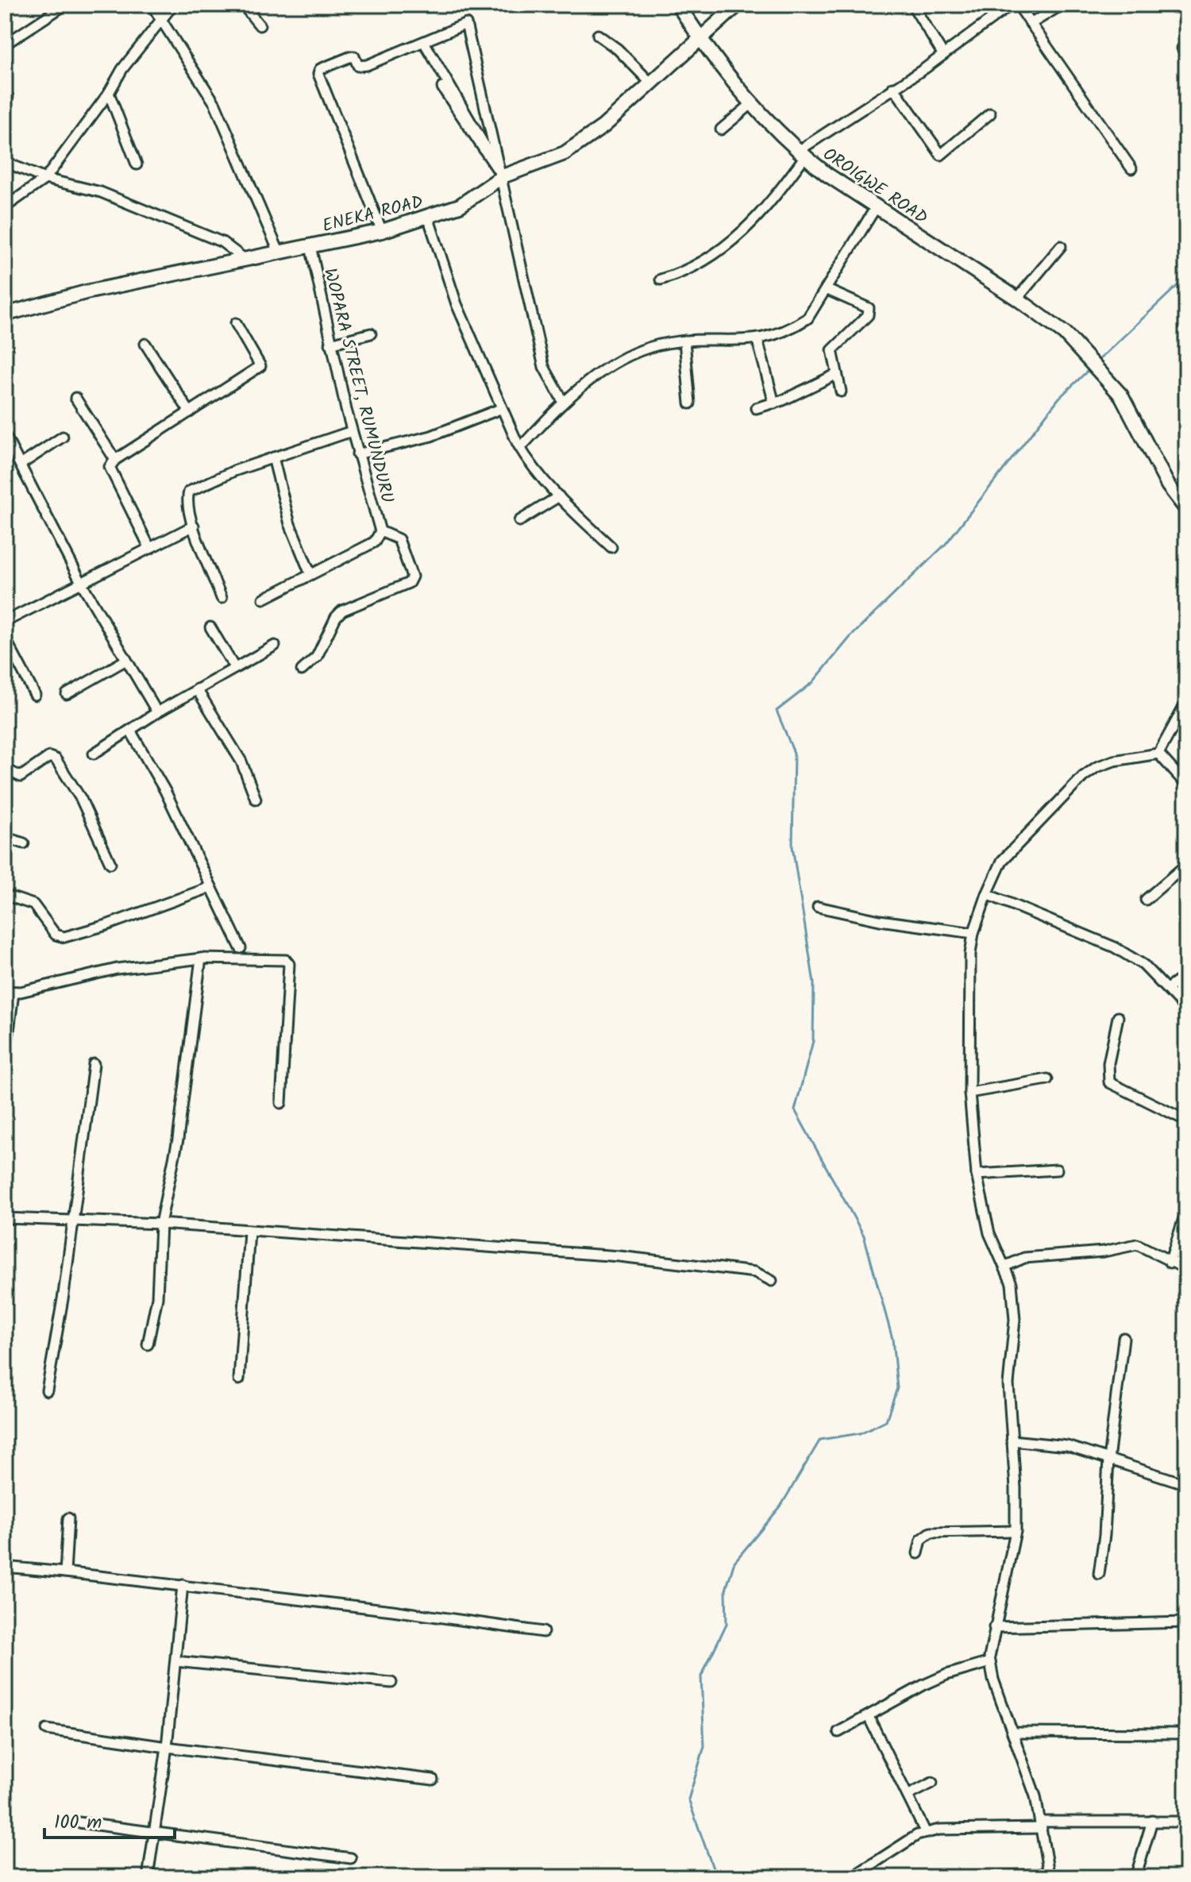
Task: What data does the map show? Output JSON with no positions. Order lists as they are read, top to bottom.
{
  "streets": {
    "main road": ["OROIGWE ROAD", "ENEKA ROAD"],
    "street": ["WOPARA STREET, RUMUNDURU"]
  },
  "crossings": [
    ["OROIGWE ROAD", "ENEKA ROAD"],
    ["ENEKA ROAD", "WOPARA STREET, RUMUNDURU"]
  ],
  "scale_bar": "100 m"
}
